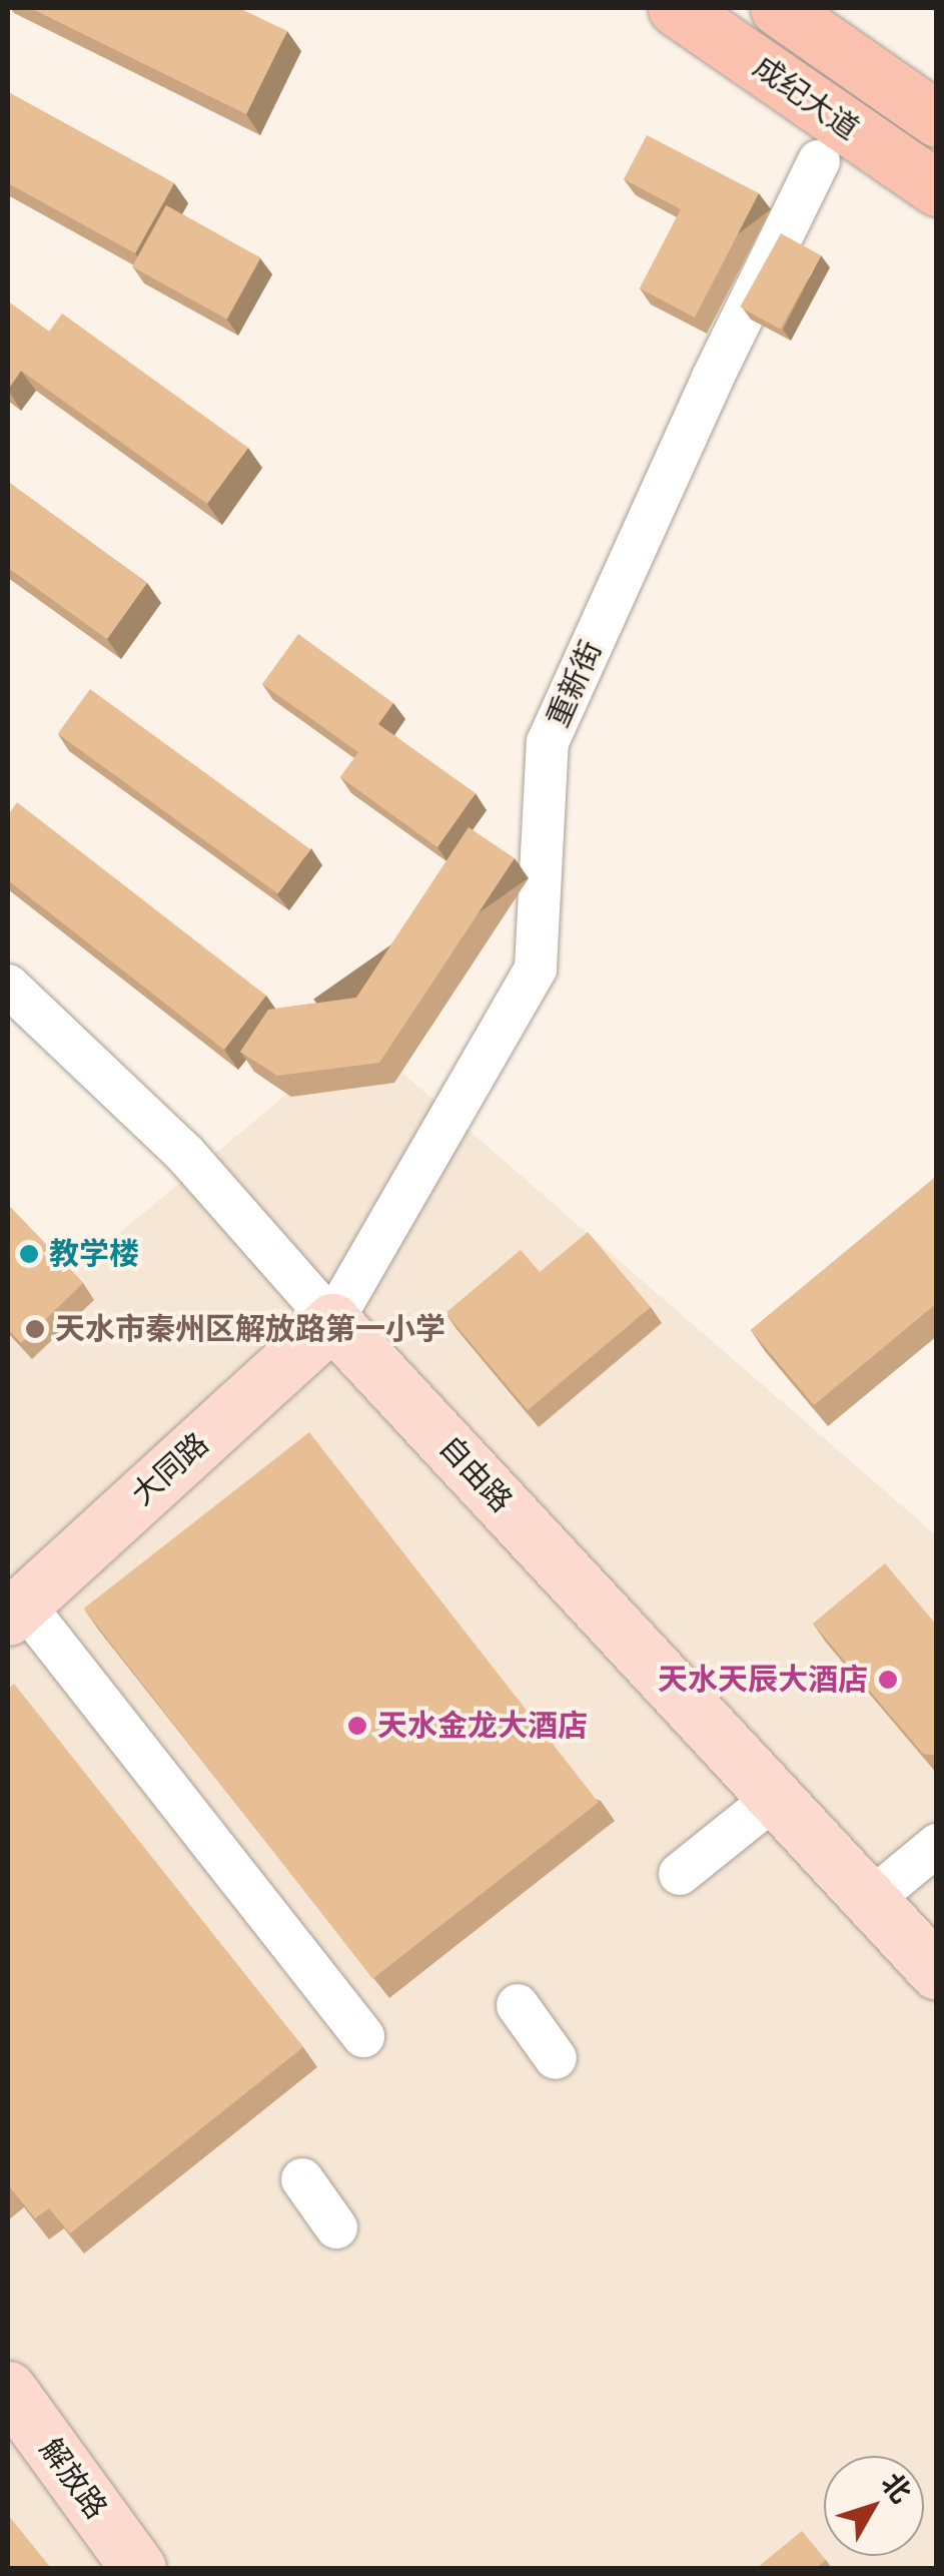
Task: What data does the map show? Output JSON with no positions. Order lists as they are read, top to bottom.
{
  "streets": {
    "highway": ["成纪大道"],
    "main road": ["大同路", "自由路", "解放路"],
    "street": ["重新街"]
  },
  "crossings": [
    ["重新街", "大同路"],
    ["重新街", "自由路"],
    ["大同路", "自由路"]
  ],
  "places": [
    "教学楼",
    "天水市秦州区解放路第一小学",
    "天水天辰大酒店",
    "天水金龙大酒店"
  ],
  "north": "top right"
}
